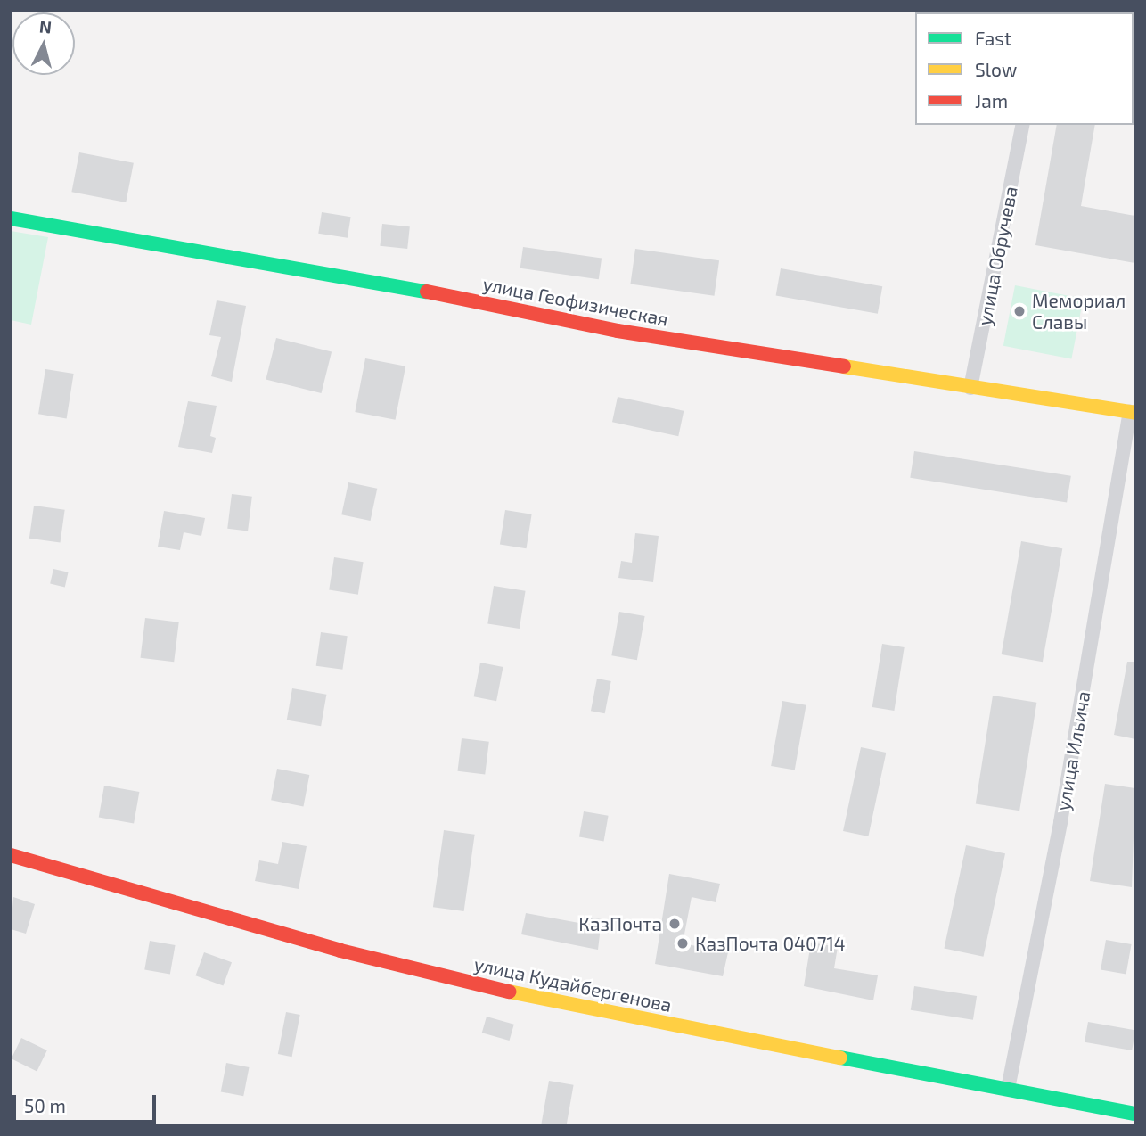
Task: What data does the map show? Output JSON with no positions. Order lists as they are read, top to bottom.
{
  "streets": {
    "street": [
      "улица Обручева",
      "улица Геофизическая",
      "улица Ильича",
      "улица Кудайбергенова"
    ]
  },
  "crossings": [
    ["улица Обручева", "улица Геофизическая"],
    ["улица Геофизическая", "улица Ильича"],
    ["улица Ильича", "улица Кудайбергенова"]
  ],
  "places": ["Мемориал Славы", "КазПочта", "КазПочта 040714"],
  "legend": ["Fast", "Slow", "Jam"],
  "scale_bar": "50 m",
  "north": "top"
}
